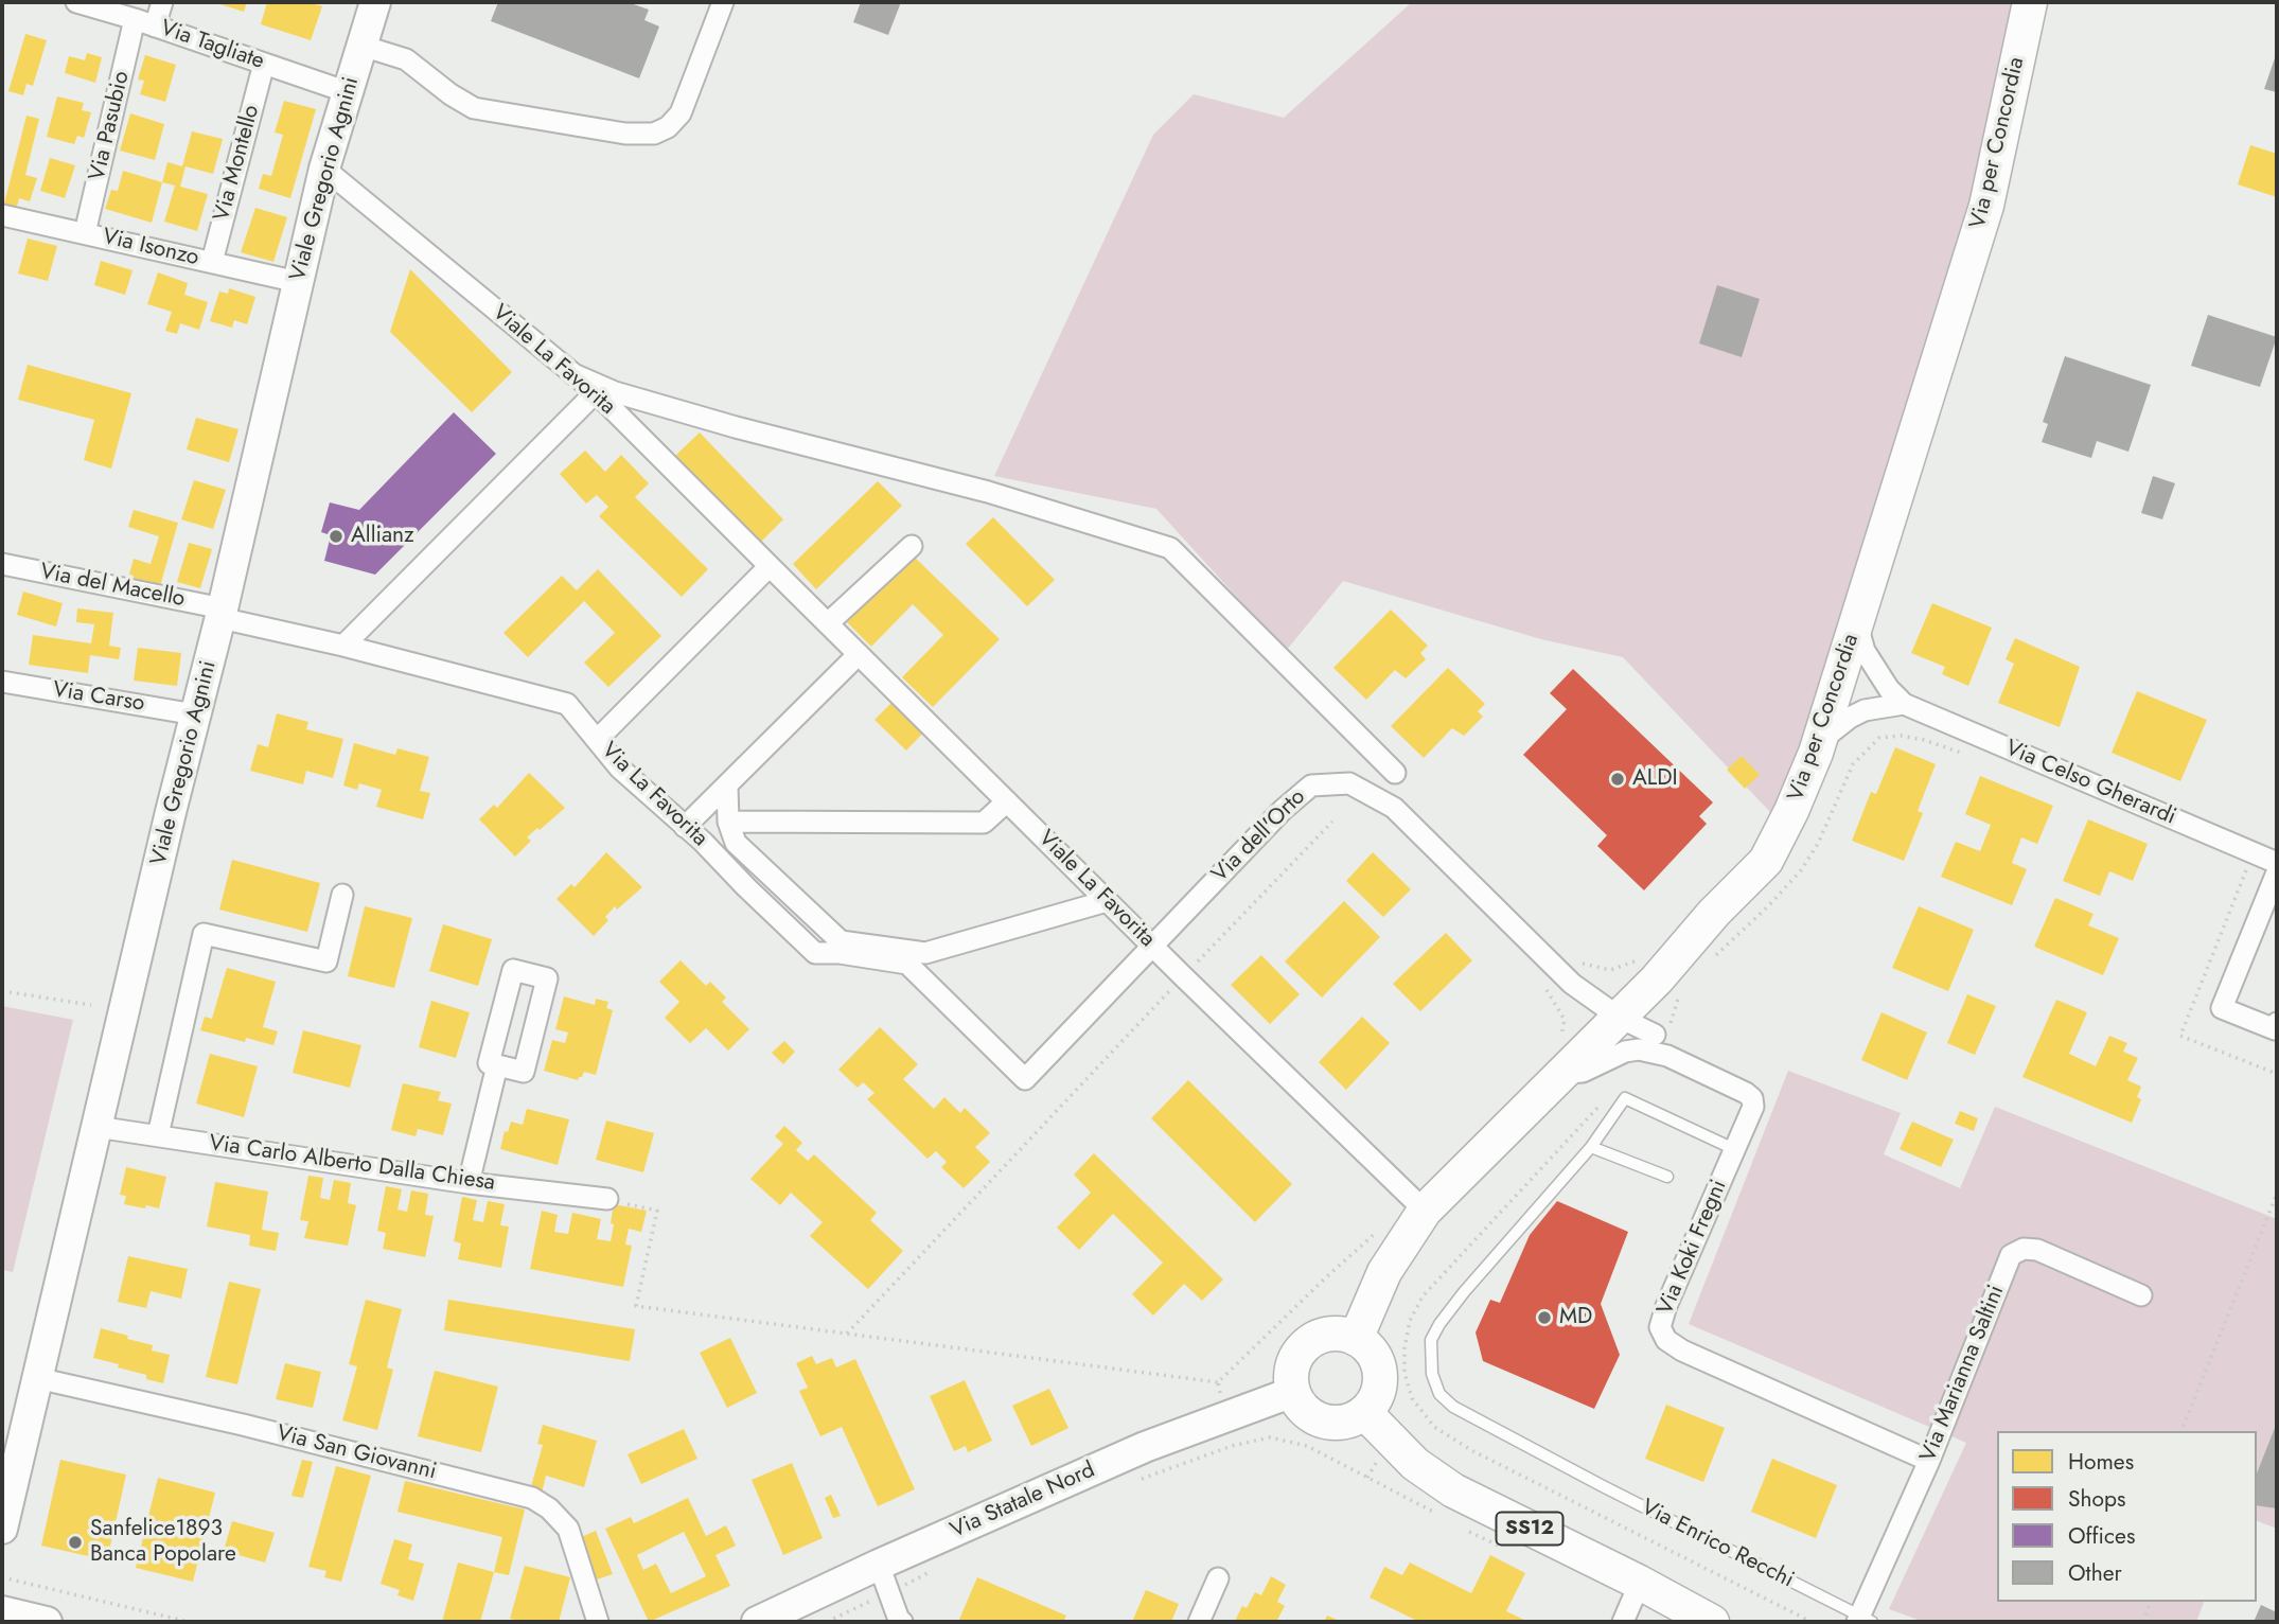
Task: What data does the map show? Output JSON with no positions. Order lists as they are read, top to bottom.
{
  "streets": {
    "main road": [
      "Via per Concordia",
      "Viale Gregorio Agnini",
      "Via Statale Nord",
      "SS12"
    ],
    "street": [
      "Via Tagliate",
      "Via Pasubio",
      "Via Montello",
      "Via Isonzo",
      "Viale La Favorita",
      "Via del Macello",
      "Via Carso",
      "Via Celso Gherardi",
      "Via La Favorita",
      "Via dell'Orto",
      "Via Carlo Alberto Dalla Chiesa",
      "Via Koki Fregni",
      "Via Marianna Saltini",
      "Via San Giovanni"
    ],
    "lane": ["Via Enrico Recchi"]
  },
  "crossings": [
    ["Via Tagliate", "Via Pasubio"],
    ["Via Tagliate", "Via Montello"],
    ["Via Tagliate", "Viale Gregorio Agnini"],
    ["Via Pasubio", "Via Isonzo"],
    ["Via per Concordia", "Viale La Favorita"],
    ["Via per Concordia", "Via Celso Gherardi"],
    ["Via per Concordia", "Via dell'Orto"],
    ["Via per Concordia", "Via Statale Nord"],
    ["Via per Concordia", "SS12"],
    ["Via Montello", "Via Isonzo"],
    ["Viale Gregorio Agnini", "Via Isonzo"],
    ["Viale Gregorio Agnini", "Viale La Favorita"],
    ["Viale Gregorio Agnini", "Via del Macello"],
    ["Viale Gregorio Agnini", "Via Carso"],
    ["Viale Gregorio Agnini", "Via La Favorita"],
    ["Viale Gregorio Agnini", "Via Carlo Alberto Dalla Chiesa"],
    ["Viale Gregorio Agnini", "Via San Giovanni"],
    ["Viale La Favorita", "Via dell'Orto"],
    ["Via del Macello", "Via La Favorita"],
    ["Via La Favorita", "Via dell'Orto"],
    ["Via Koki Fregni", "Via Marianna Saltini"],
    ["Via Koki Fregni", "Via Enrico Recchi"],
    ["Via Marianna Saltini", "Via Enrico Recchi"],
    ["Via Statale Nord", "SS12"]
  ],
  "places": [
    "Allianz",
    "ALDI",
    "MD",
    "Sanfelice1893 Banca Popolare"
  ],
  "legend": [
    "Homes",
    "Shops",
    "Offices",
    "Other"
  ]
}
